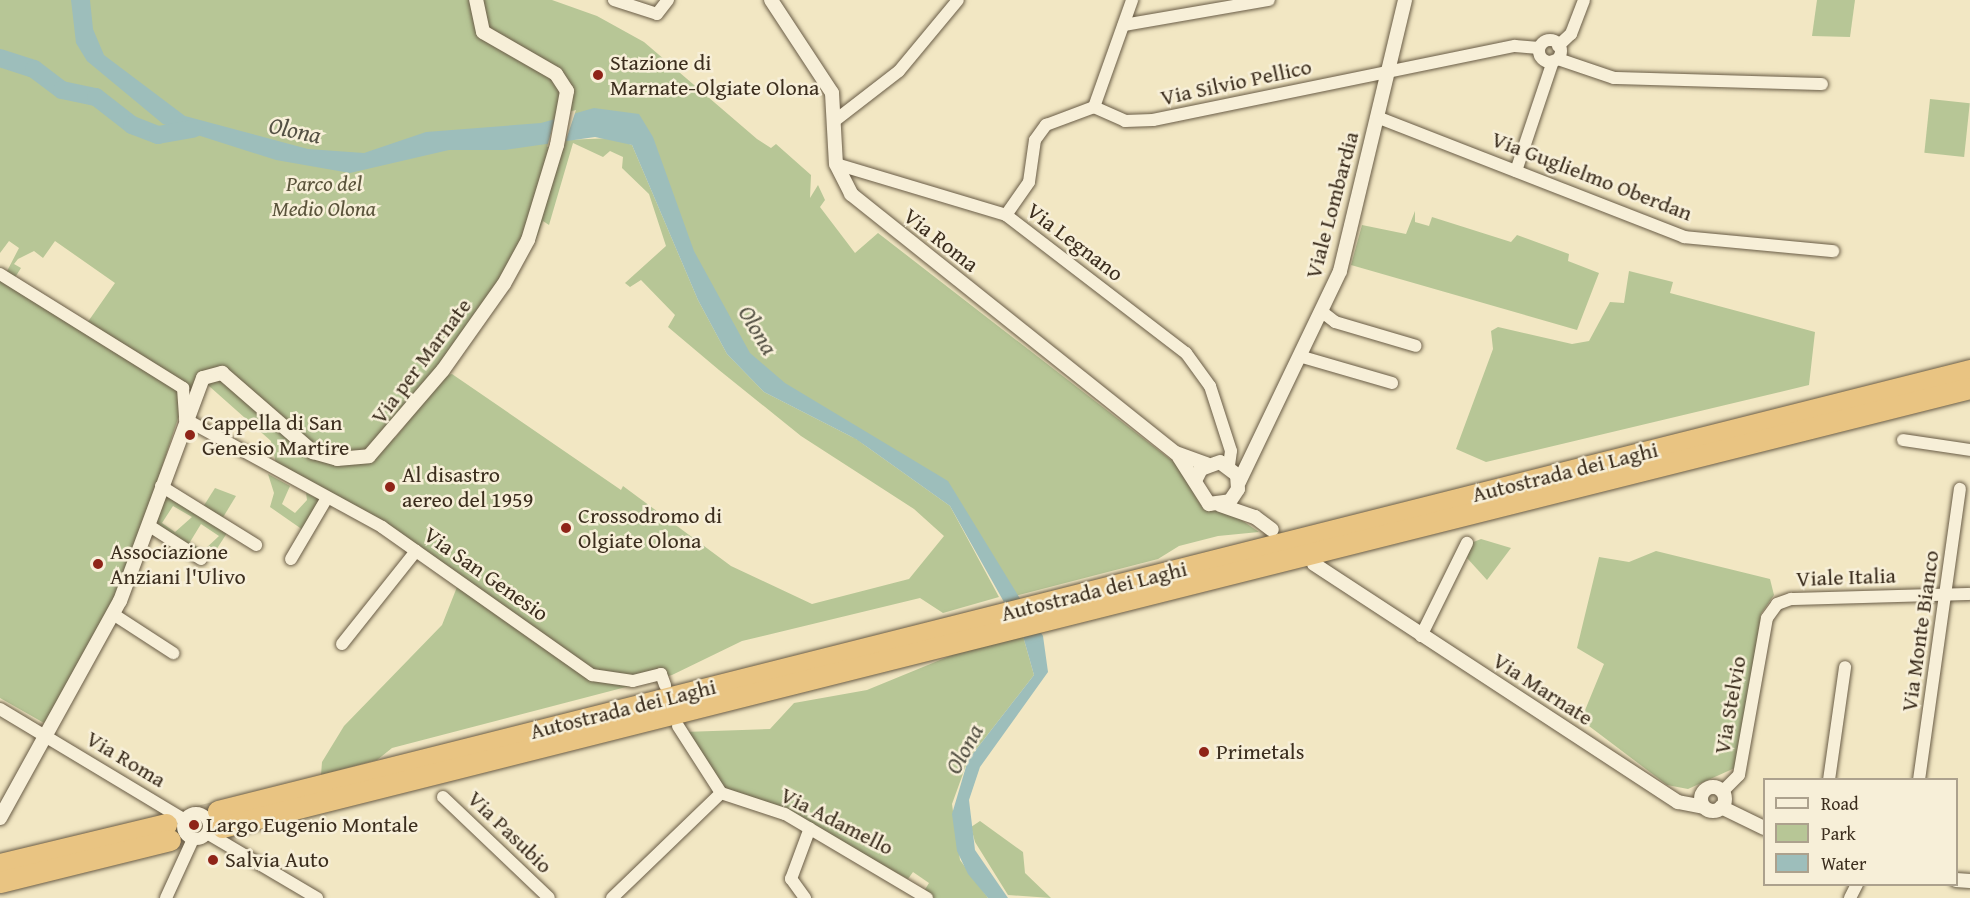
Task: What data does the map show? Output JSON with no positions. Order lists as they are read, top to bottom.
{
  "streets": {
    "highway": ["Autostrada dei Laghi"],
    "street": [
      "Via Silvio Pellico",
      "Via Guglielmo Oberdan",
      "Viale Lombardia",
      "Via Roma",
      "Via Legnano",
      "Via per Marnate",
      "Via San Genesio",
      "Viale Italia",
      "Via Monte Bianco",
      "Via Marnate",
      "Via Stelvio",
      "Via Adamello",
      "Via Pasubio"
    ]
  },
  "crossings": [
    ["Via Silvio Pellico", "Viale Lombardia"],
    ["Via Guglielmo Oberdan", "Viale Lombardia"],
    ["Viale Lombardia", "Via Roma"],
    ["Viale Lombardia", "Via Legnano"],
    ["Via Roma", "Via Legnano"],
    ["Via per Marnate", "Via San Genesio"],
    ["Viale Italia", "Via Monte Bianco"],
    ["Viale Italia", "Via Stelvio"]
  ],
  "water": ["Olona"],
  "parks": ["Parco del Medio Olona"],
  "places": [
    "Stazione di Marnate-Olgiate Olona",
    "Cappella di San Genesio Martire",
    "Al disastro aereo del 1959",
    "Crossodromo di Olgiate Olona",
    "Associazione Anziani l'Ulivo",
    "Primetals",
    "Largo Eugenio Montale",
    "Salvia Auto"
  ],
  "legend": ["Road", "Park", "Water"]
}
